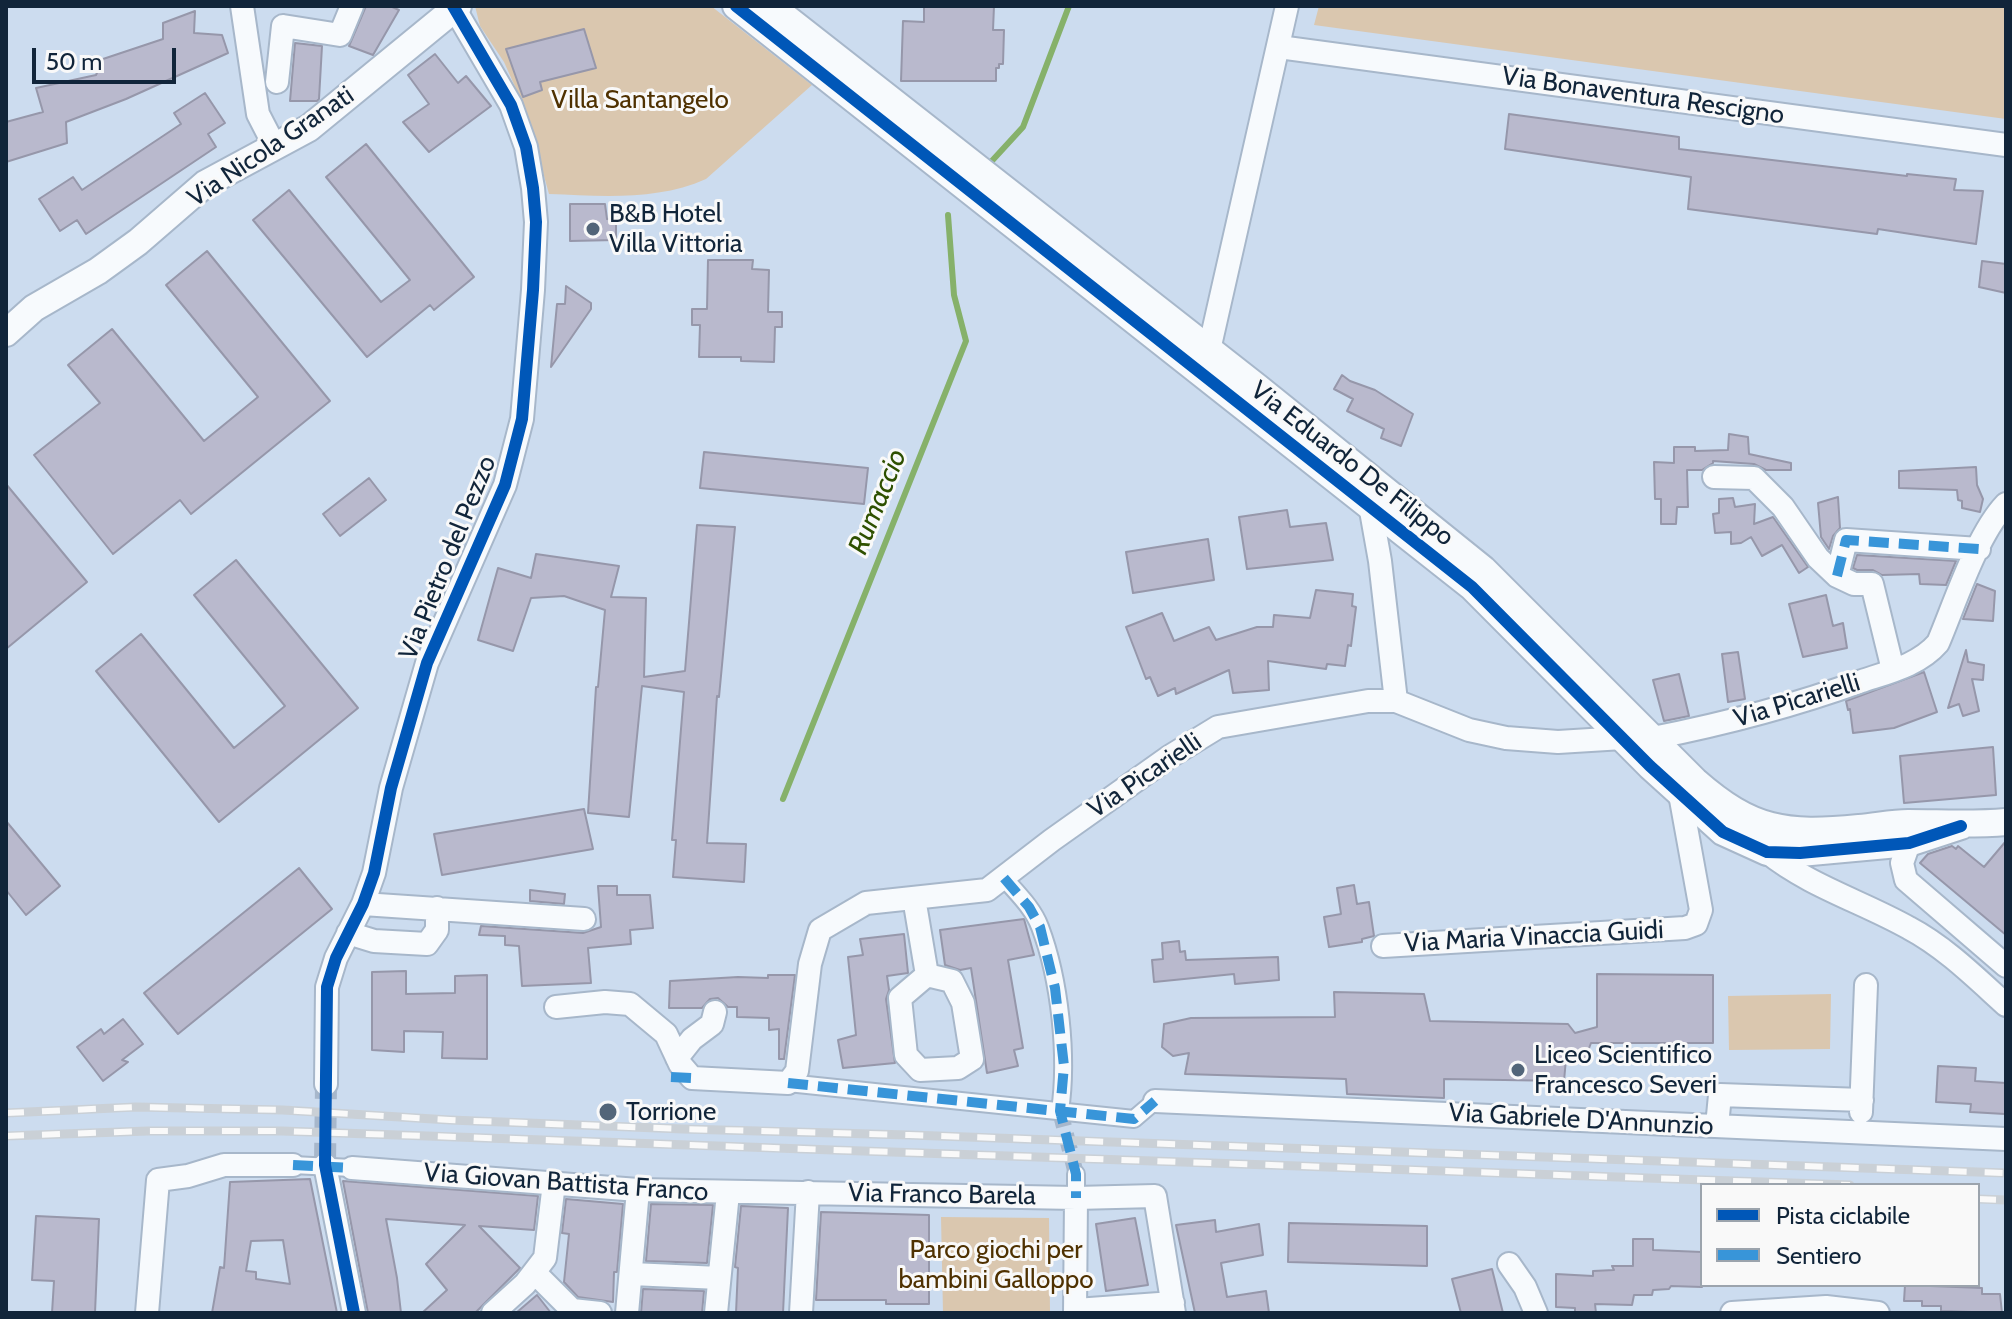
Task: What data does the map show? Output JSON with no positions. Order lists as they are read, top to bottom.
{
  "streets": {
    "street": [
      "Via Bonaventura Rescigno",
      "Via Nicola Granati",
      "Via Eduardo De Filippo",
      "Via Pietro del Pezzo",
      "Via Picarielli",
      "Via Maria Vinaccia Guidi",
      "Via Gabriele D'Annunzio",
      "Via Giovan Battista Franco",
      "Via Franco Barela"
    ]
  },
  "crossings": [
    ["Via Nicola Granati", "Via Pietro del Pezzo"],
    ["Via Eduardo De Filippo", "Via Picarielli"],
    ["Via Eduardo De Filippo", "Via Maria Vinaccia Guidi"],
    ["Via Giovan Battista Franco", "Via Franco Barela"]
  ],
  "water": ["Rumaccio"],
  "parks": ["Villa Santangelo", "Parco giochi per bambini Galloppo"],
  "places": ["B&B Hotel Villa Vittoria", "Liceo Scientifico Francesco Severi", "Torrione"],
  "legend": ["Pista ciclabile", "Sentiero"],
  "scale_bar": "50 m"
}
